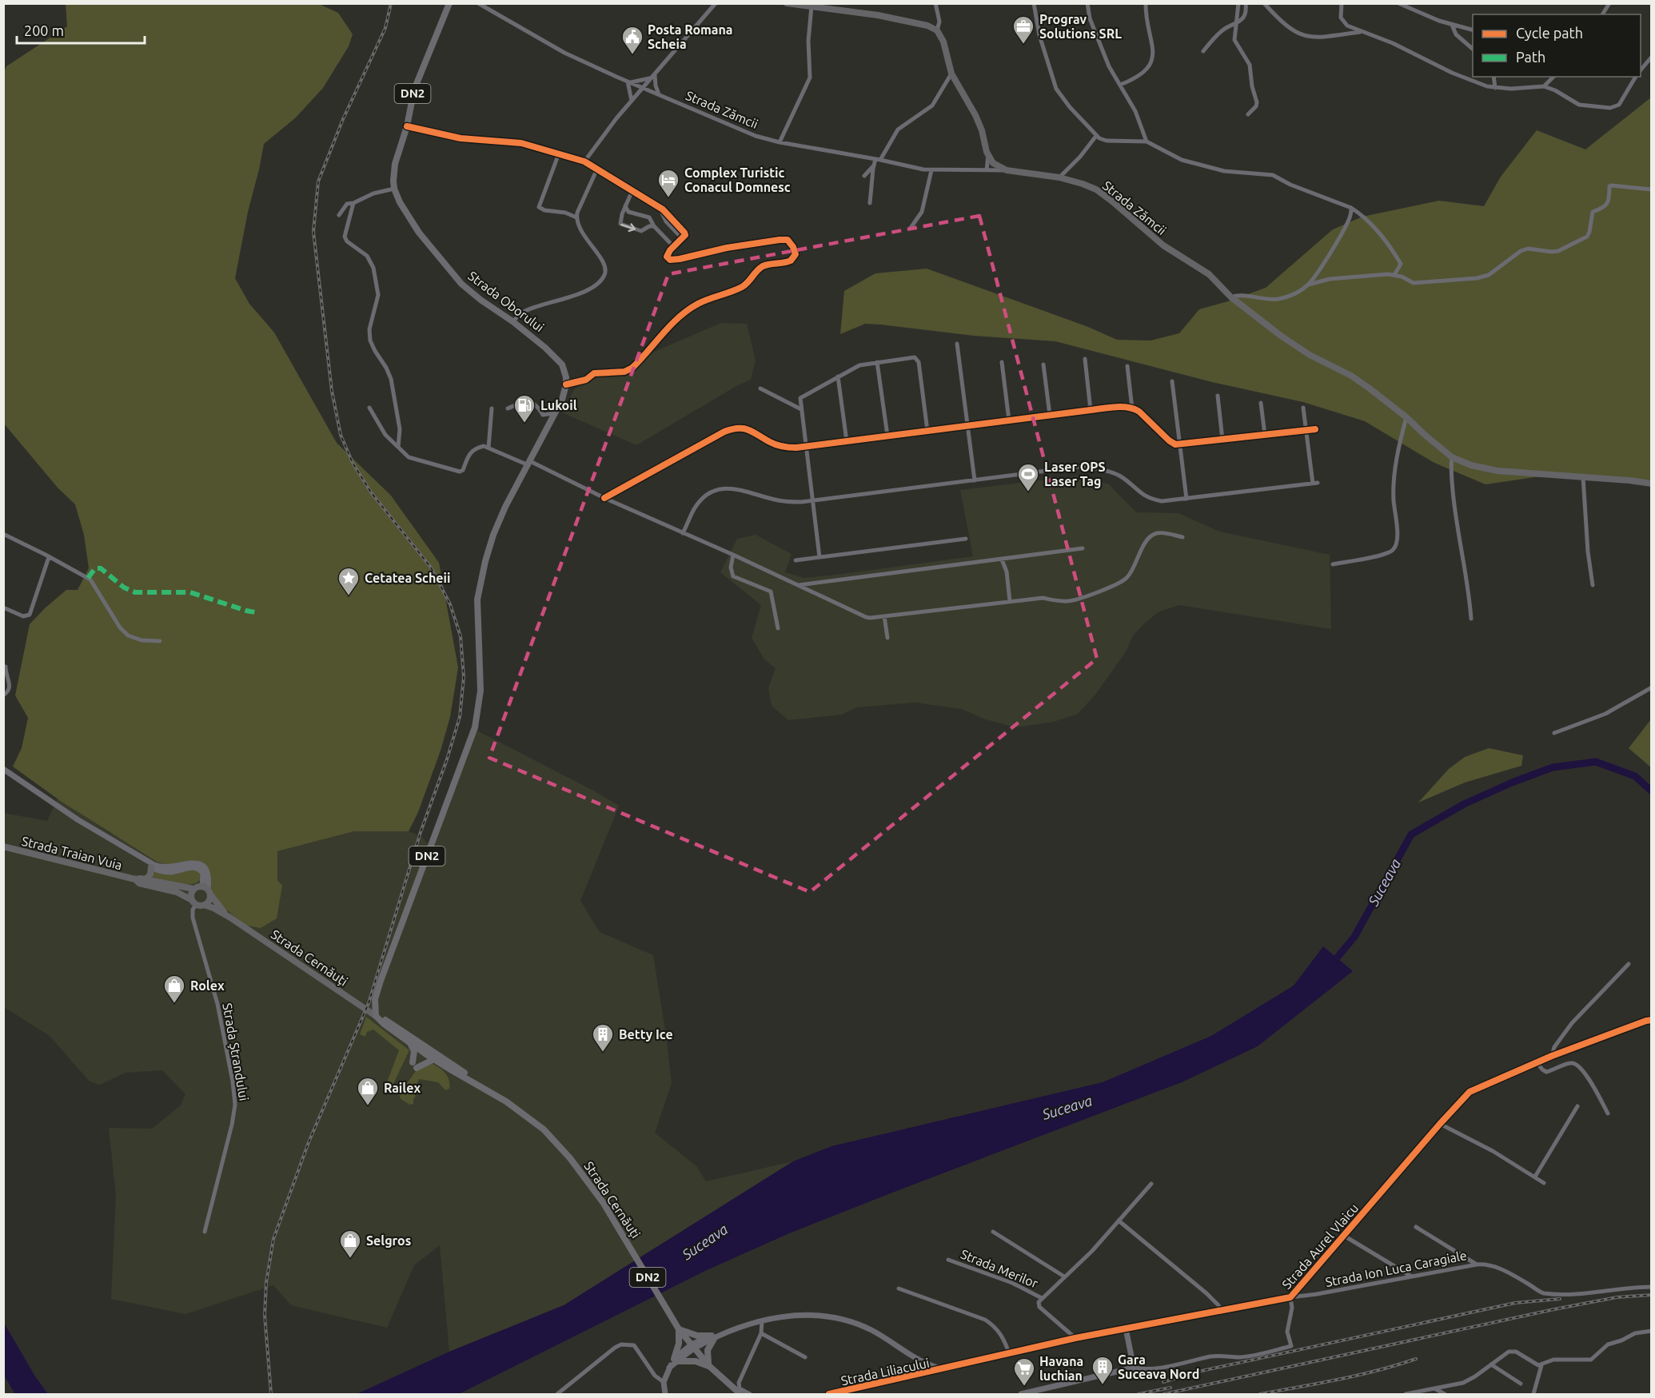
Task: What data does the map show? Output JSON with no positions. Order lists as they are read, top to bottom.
{
  "streets": {
    "main road": [
      "DN2",
      "Strada Zămcii",
      "Strada Oborului",
      "Strada Traian Vuia",
      "Strada Cernăuți"
    ],
    "street": [
      "Strada Ștrandului",
      "Strada Aurel Vlaicu",
      "Strada Merilor",
      "Strada Ion Luca Caragiale",
      "Strada Liliacului"
    ]
  },
  "crossings": [
    ["DN2", "Strada Oborului"],
    ["DN2", "Strada Cernăuți"],
    ["Strada Traian Vuia", "Strada Cernăuți"],
    ["Strada Traian Vuia", "Strada Ștrandului"],
    ["Strada Cernăuți", "Strada Ștrandului"],
    ["Strada Aurel Vlaicu", "Strada Ion Luca Caragiale"],
    ["Strada Aurel Vlaicu", "Strada Liliacului"]
  ],
  "water": ["Suceava"],
  "places": {
    "office": ["Prograv Solutions SRL"],
    "public building": ["Posta Romana Scheia"],
    "hotel": ["Complex Turistic Conacul Domnesc"],
    "fuel station": ["Lukoil"],
    "sports": ["Laser OPS Laser Tag"],
    "place": ["Cetatea Scheii"],
    "shop": ["Rolex", "Railex", "Selgros"],
    "building": ["Betty Ice", "Gara Suceava Nord"],
    "supermarket": ["Havana luchian"]
  },
  "legend": ["Cycle path", "Path"],
  "scale_bar": "200 m"
}
